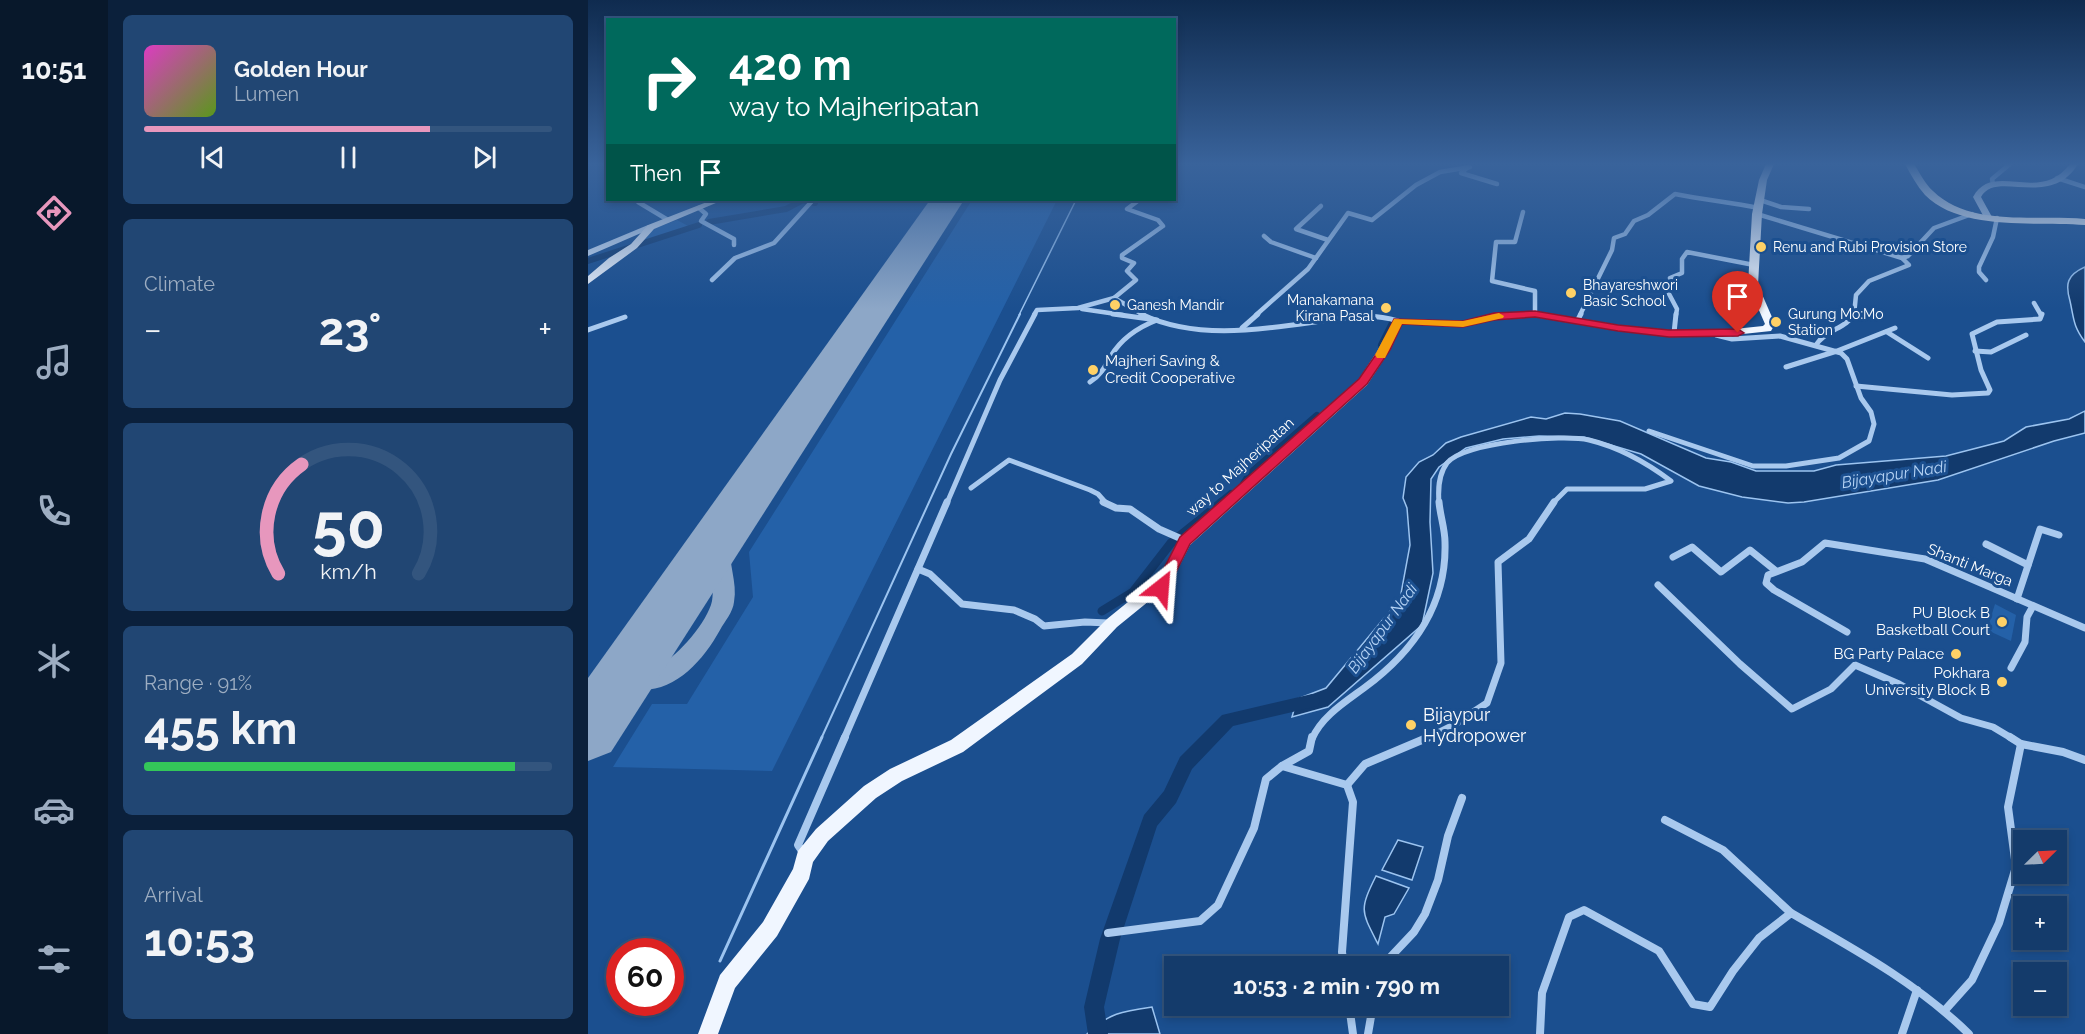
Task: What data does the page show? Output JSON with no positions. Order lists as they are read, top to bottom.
{
  "streets": {
    "main road": ["way to Majheripatan"],
    "street": ["Shanti Marga"]
  },
  "water": ["Bijayapur Nadi"],
  "places": [
    "Renu and Rubi Provision Store",
    "Bhayareshwori Basic School",
    "Ganesh Mandir",
    "Manakamana Kirana Pasal",
    "Gurung Mo:Mo Station",
    "Majheri Saving & Credit Cooperative",
    "PU Block B Basketball Court",
    "BG Party Palace",
    "Pokhara University Block B",
    "Bijaypur Hydropower"
  ],
  "north": "top right",
  "page": {
    "tabs": "10:51",
    "turn": ["420 m", "way to Majheripatan"],
    "song": ["Golden Hour", "Lumen"],
    "then": "Then",
    "tile": [
      "Climate",
      ["Range · 91%", "455 km"],
      ["Arrival", "10:53"]
    ],
    "heat": ["−", "23°", "+"],
    "map_buttons": ["+", "−"],
    "limit": "60",
    "trip": "10:53 · 2 min · 790 m",
    "gauge": ["50", "km/h"]
  }
}
